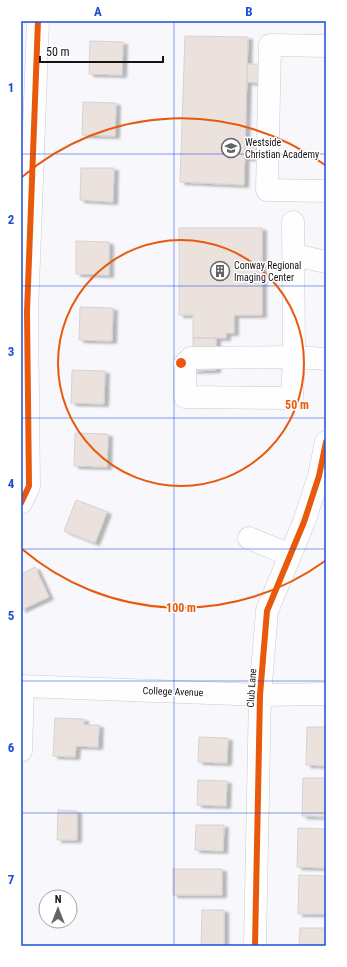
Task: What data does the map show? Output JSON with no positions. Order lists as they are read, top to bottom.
{
  "streets": {
    "street": ["Club Lane", "College Avenue"]
  },
  "crossings": [
    ["Club Lane", "College Avenue"]
  ],
  "places": {
    "school or university": ["Westside Christian Academy"],
    "building": ["Conway Regional Imaging Center"]
  },
  "scale_bar": "50 m",
  "north": "top",
  "grid": {
    "columns": ["A", "B"],
    "rows": [
      "1",
      "2",
      "3",
      "4",
      "5",
      "6",
      "7"
    ]
  },
  "rings": ["50 m", "100 m"]
}
